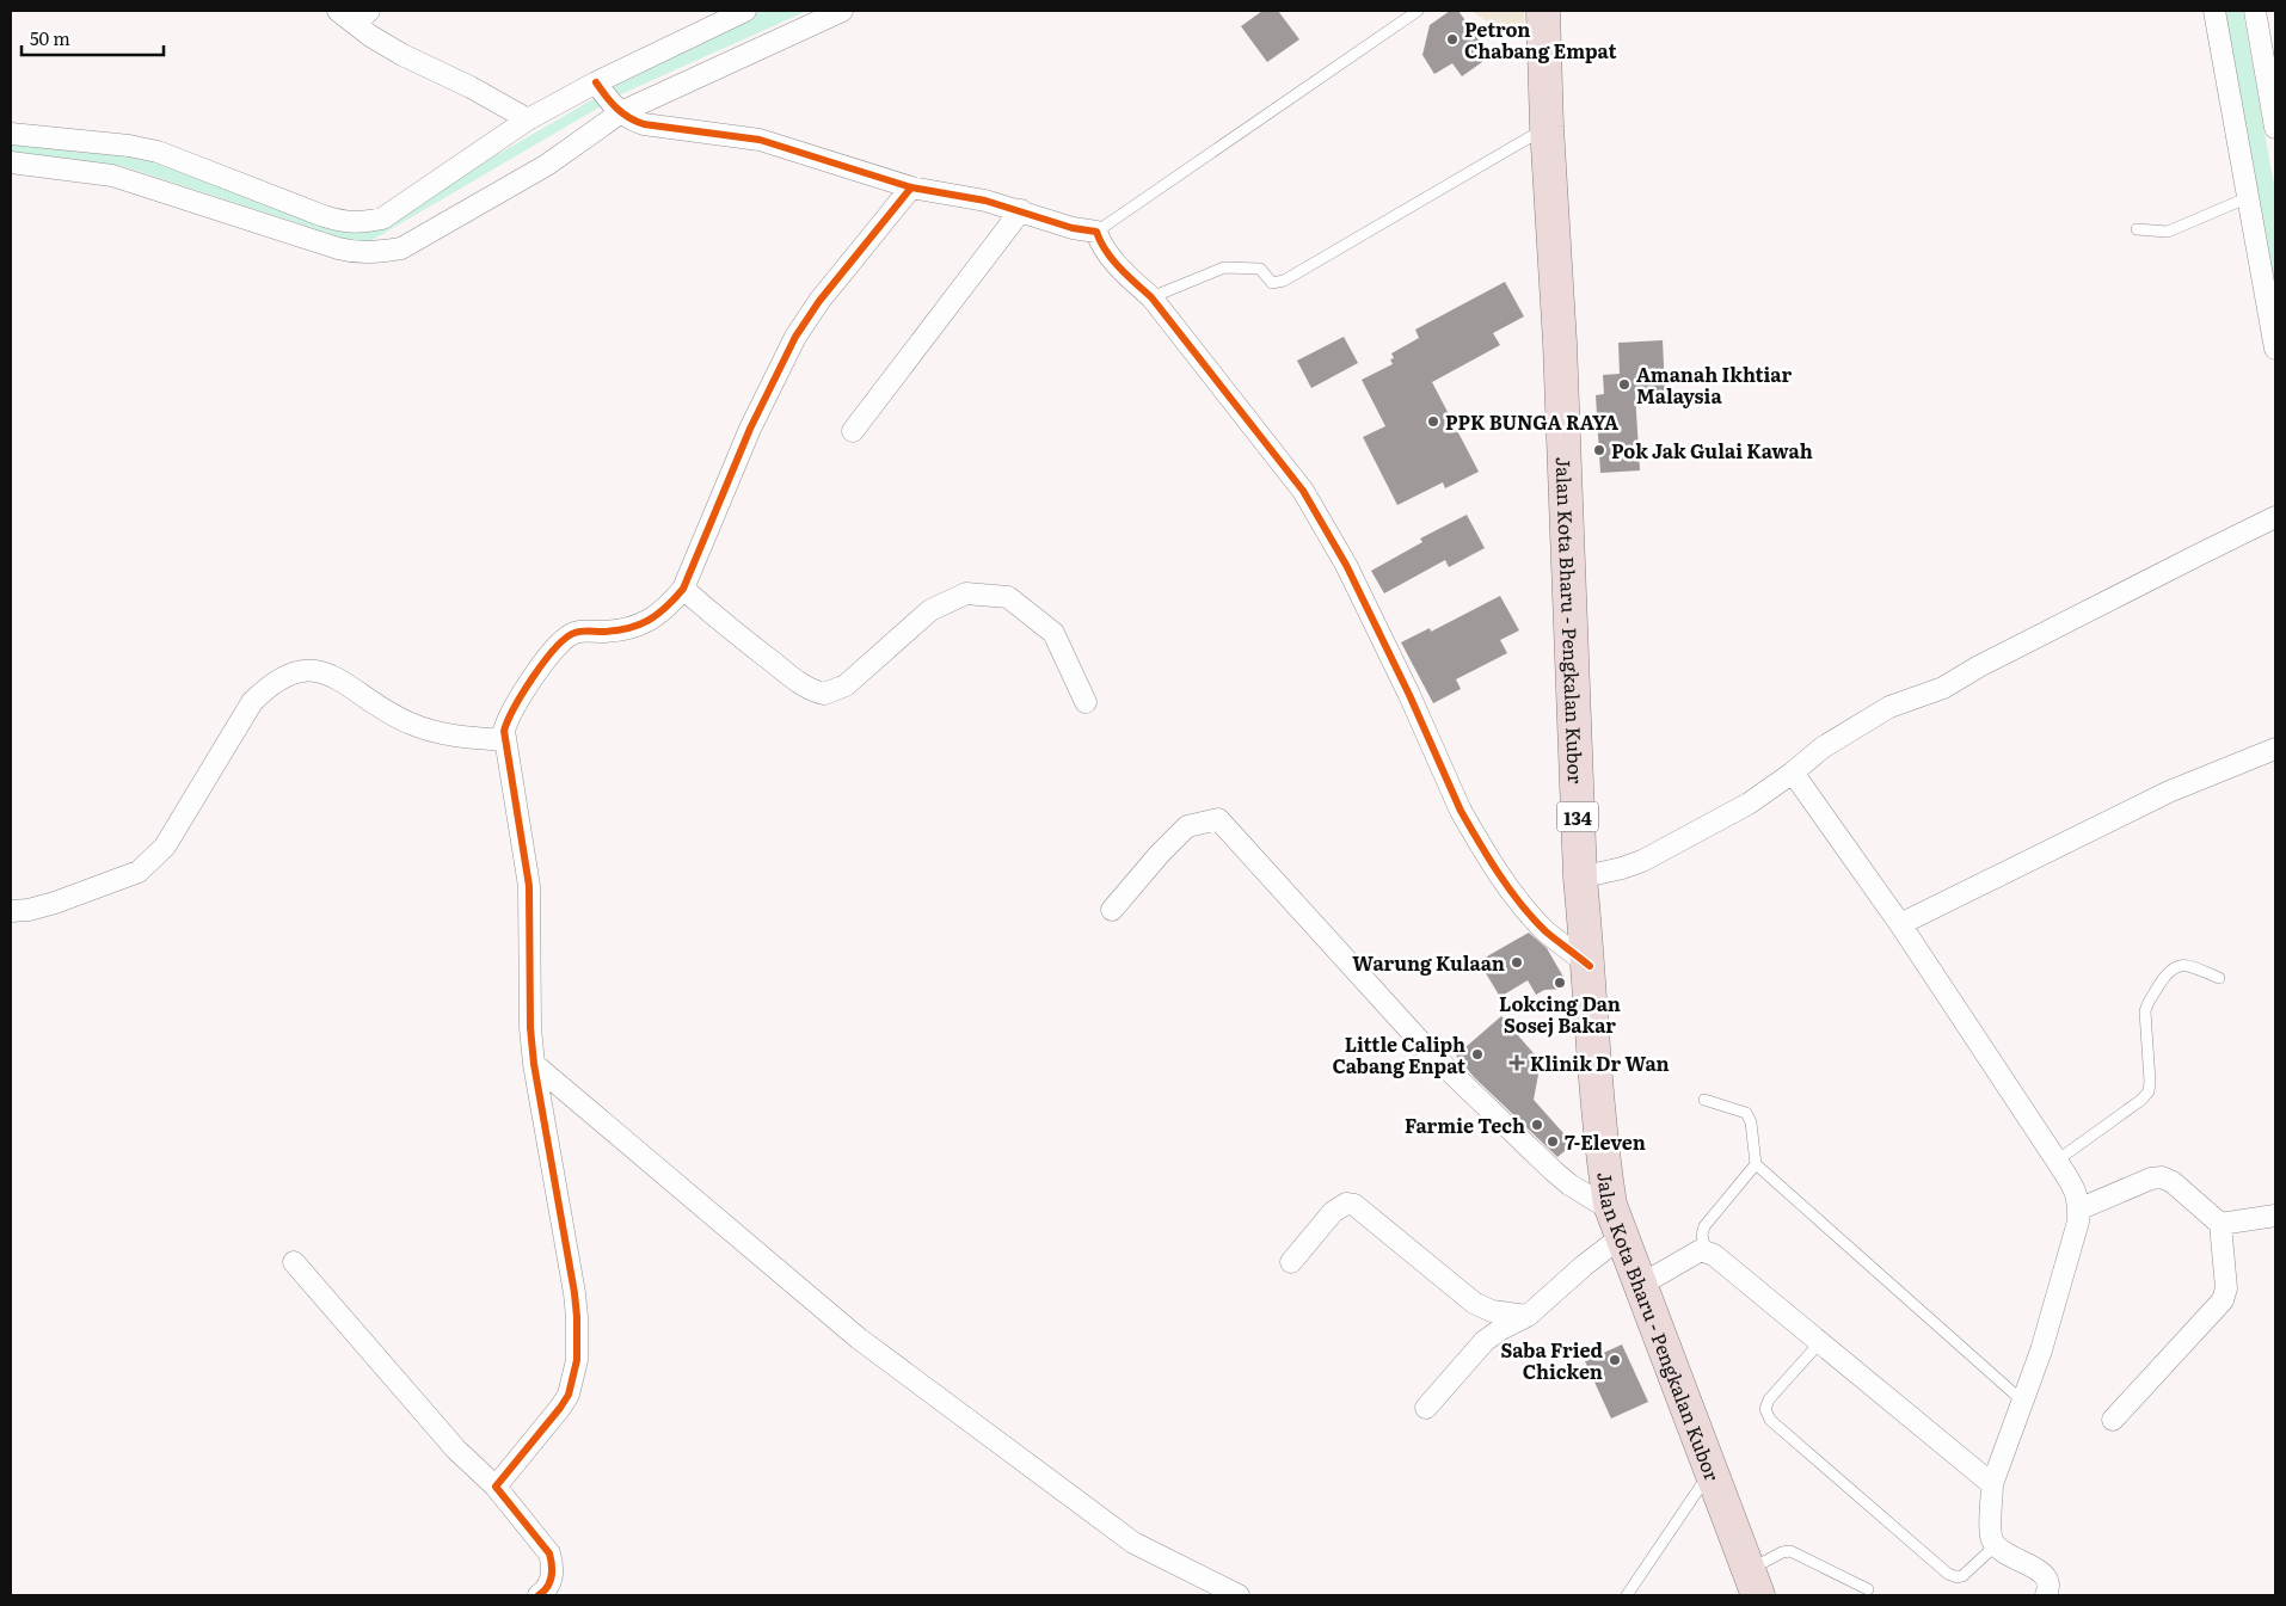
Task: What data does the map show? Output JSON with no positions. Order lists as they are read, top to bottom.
{
  "streets": {
    "main road": ["Jalan Kota Bharu - Pengkalan Kubor", "134"]
  },
  "places": {
    "other": [
      "Petron Chabang Empat",
      "Amanah Ikhtiar Malaysia",
      "PPK BUNGA RAYA",
      "Pok Jak Gulai Kawah",
      "Warung Kulaan",
      "Lokcing Dan Sosej Bakar",
      "Little Caliph Cabang Enpat",
      "Farmie Tech",
      "7-Eleven",
      "Saba Fried Chicken"
    ],
    "health": ["Klinik Dr Wan"]
  },
  "scale_bar": "50 m"
}
